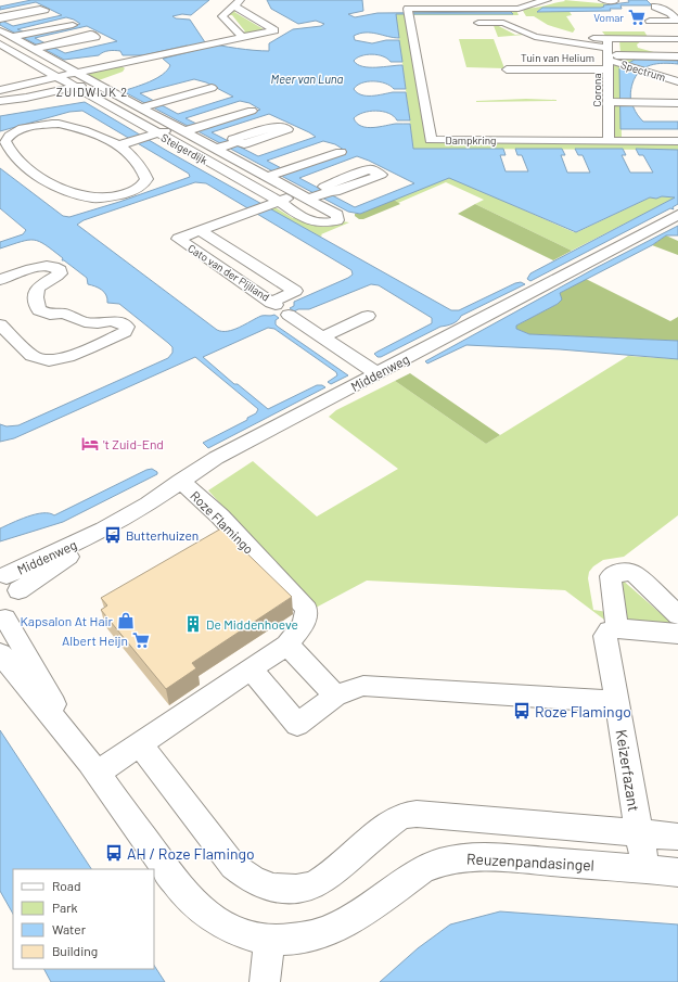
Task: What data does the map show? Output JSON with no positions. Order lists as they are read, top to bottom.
{
  "streets": {
    "street": [
      "Tuin van Helium",
      "Spectrum",
      "Corona",
      "Dampkring",
      "Steigerdijk",
      "Cato van der Pijlland",
      "Middenweg",
      "Roze Flamingo",
      "Keizerfazant",
      "Reuzenpandasingel"
    ]
  },
  "crossings": [
    ["Tuin van Helium", "Spectrum"],
    ["Tuin van Helium", "Corona"],
    ["Spectrum", "Corona"],
    ["Corona", "Dampkring"],
    ["Steigerdijk", "Cato van der Pijlland"],
    ["Middenweg", "Roze Flamingo"],
    ["Roze Flamingo", "Reuzenpandasingel"],
    ["Keizerfazant", "Reuzenpandasingel"]
  ],
  "districts": ["ZUIDWIJK 2"],
  "water": ["Meer van Luna"],
  "places": {
    "supermarket": ["Vomar", "Albert Heijn"],
    "hotel": ["'t Zuid-End"],
    "bus stop": ["Butterhuizen", "Roze Flamingo", "AH / Roze Flamingo"],
    "shop": ["Kapsalon At Hair"],
    "building": ["De Middenhoeve"]
  },
  "legend": [
    "Road",
    "Park",
    "Water",
    "Building"
  ]
}
